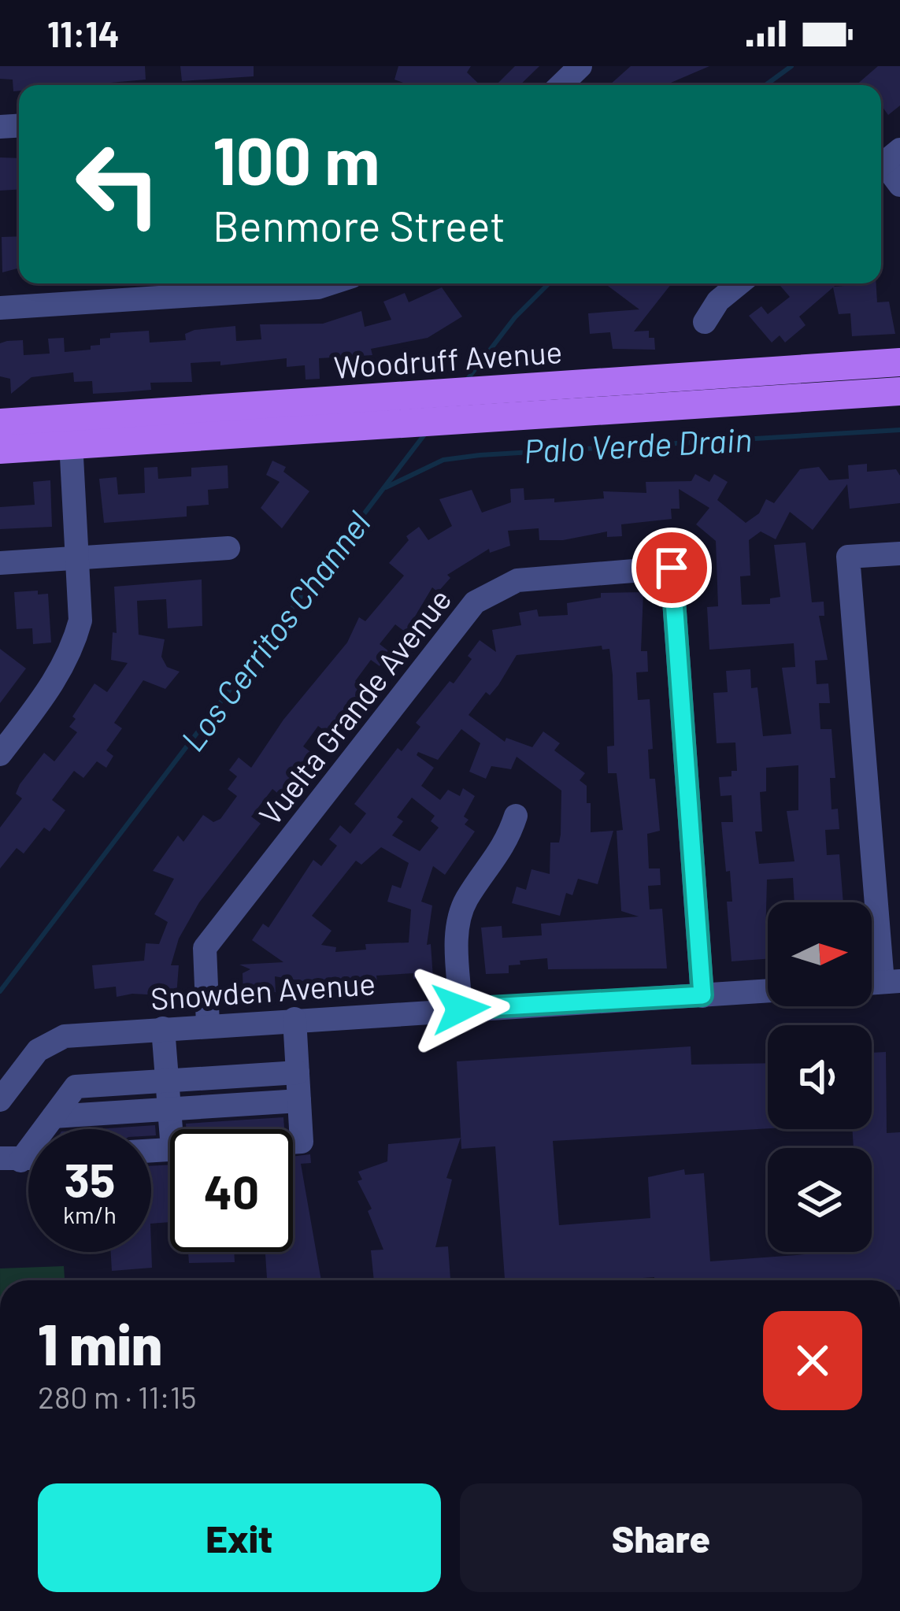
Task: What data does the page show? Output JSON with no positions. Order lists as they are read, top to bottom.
{
  "streets": {
    "main road": ["Woodruff Avenue"],
    "street": ["Vuelta Grande Avenue", "Snowden Avenue"]
  },
  "crossings": [
    ["Vuelta Grande Avenue", "Snowden Avenue"]
  ],
  "water": ["Palo Verde Drain", "Los Cerritos Channel"],
  "north": "right",
  "page": {
    "status": "11:14",
    "turn": ["100 m", "Benmore Street"],
    "speed": "35 km/h",
    "limit": "40",
    "heading": ["1 min", "280 m · 11:15"],
    "buttons": ["Exit", "Share"]
  }
}
